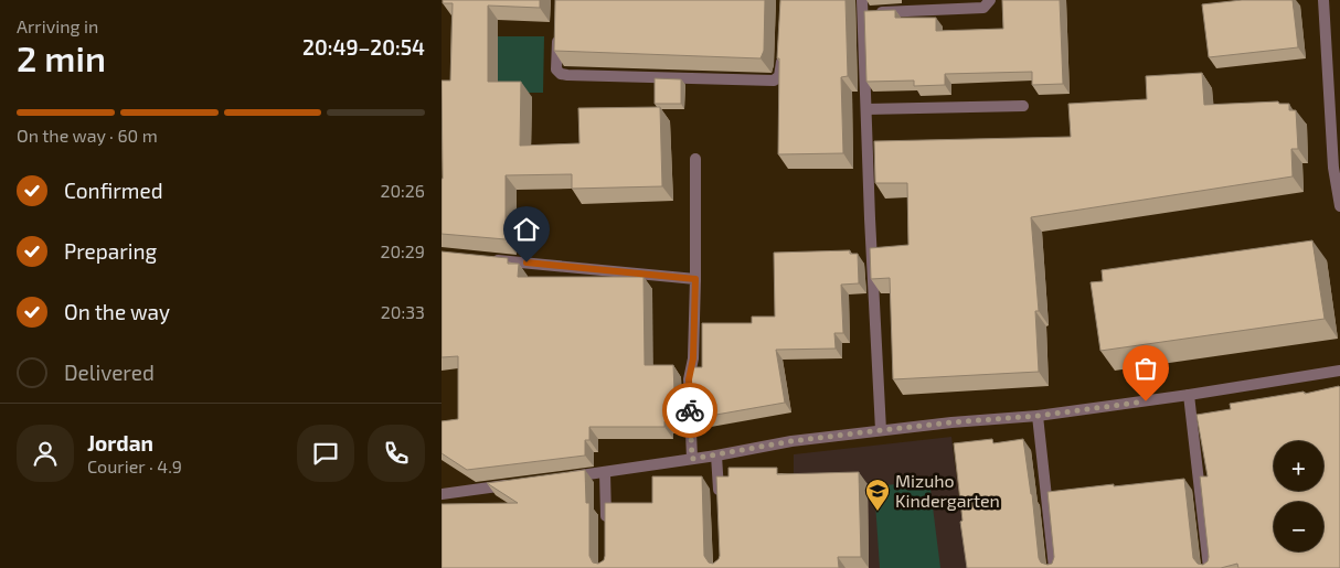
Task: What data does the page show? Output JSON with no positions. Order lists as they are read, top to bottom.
{
  "places": {
    "school or university": ["Mizuho Kindergarten"]
  },
  "page": {
    "heading": ["2 min", "Arriving in", "20:49–20:54"],
    "panel": ["Jordan", "Courier · 4.9"],
    "bar": "On the way · 60 m",
    "list": [
      ["Confirmed", "20:26"],
      ["Preparing", "20:29"],
      ["On the way", "20:33"],
      "Delivered"
    ],
    "map_buttons": ["+", "−"]
  }
}
